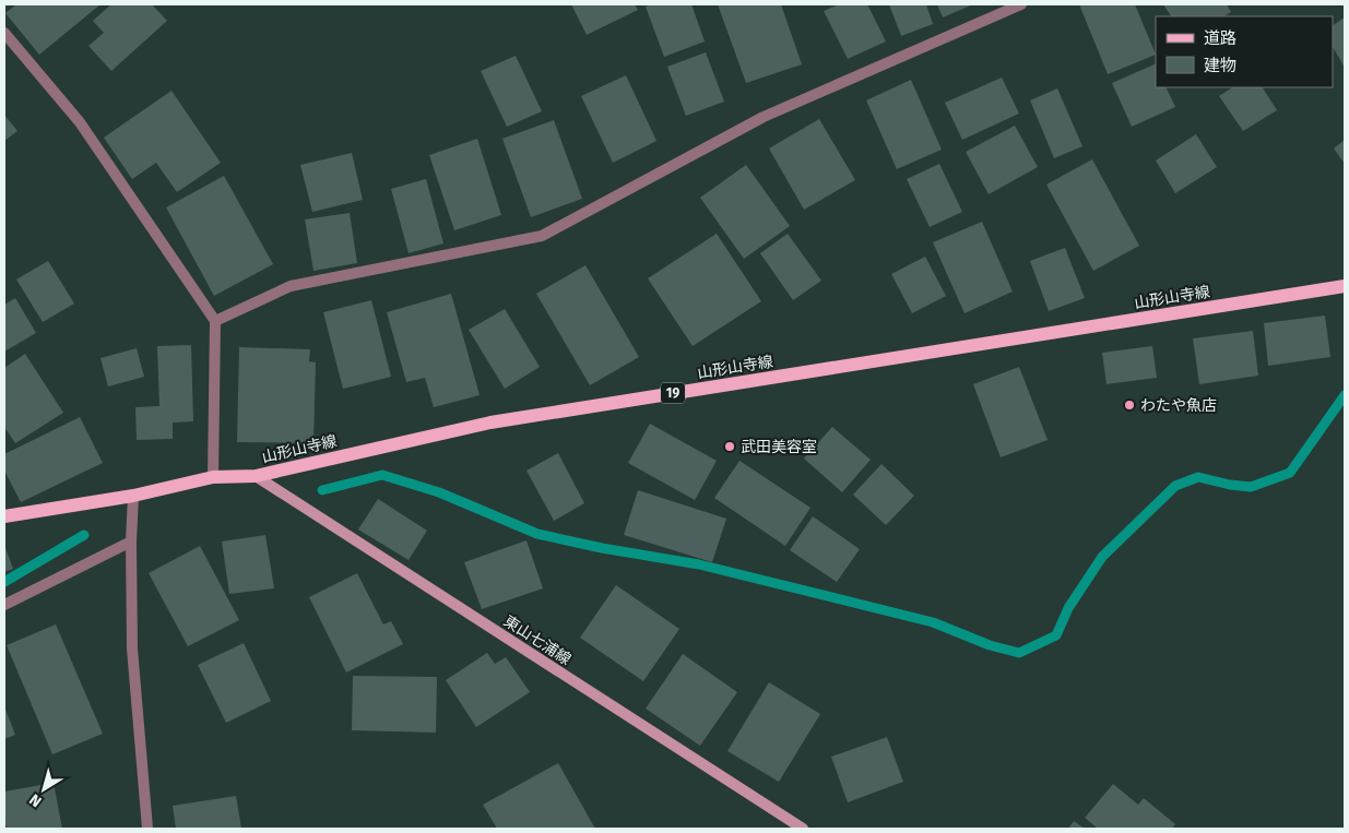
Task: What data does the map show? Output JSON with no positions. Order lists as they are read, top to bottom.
{
  "streets": {
    "main road": ["山形山寺線", "19", "東山七浦線"]
  },
  "crossings": [
    ["山形山寺線", "東山七浦線"]
  ],
  "places": ["わたや魚店", "武田美容室"],
  "legend": ["道路", "建物"],
  "north": "bottom left"
}
